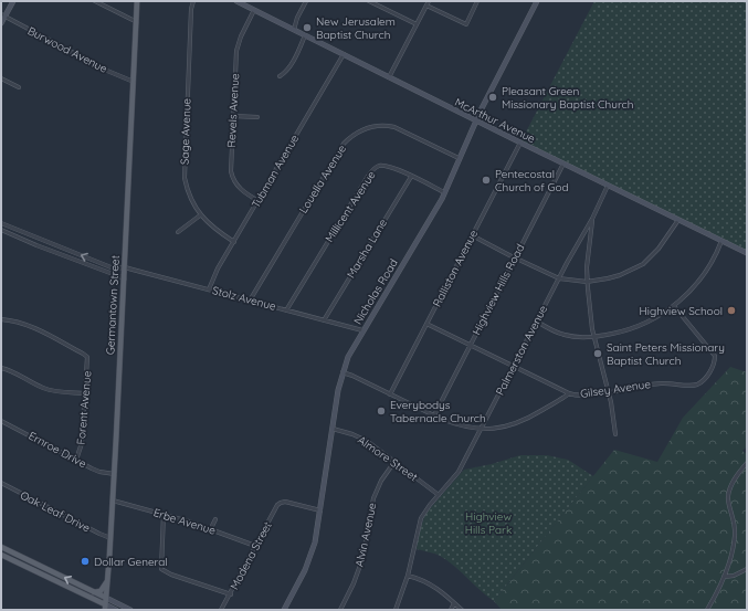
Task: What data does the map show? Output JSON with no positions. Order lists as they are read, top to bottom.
{
  "streets": {
    "main road": ["Germantown Street"],
    "street": [
      "Burwood Avenue",
      "Revels Avenue",
      "McArthur Avenue",
      "Sage Avenue",
      "Tubman Avenue",
      "Louella Avenue",
      "Millicent Avenue",
      "Marsha Lane",
      "Ralliston Avenue",
      "Highview Hills Road",
      "Nicholas Road",
      "Stolz Avenue",
      "Palmerston Avenue",
      "Gilsey Avenue",
      "Forent Avenue",
      "Ernroe Drive",
      "Almore Street",
      "Oak Leaf Drive",
      "Erbe Avenue",
      "Alvin Avenue",
      "Modena Street"
    ]
  },
  "crossings": [
    ["Burwood Avenue", "Germantown Street"],
    ["Revels Avenue", "McArthur Avenue"],
    ["Revels Avenue", "Tubman Avenue"],
    ["McArthur Avenue", "Tubman Avenue"],
    ["McArthur Avenue", "Ralliston Avenue"],
    ["McArthur Avenue", "Highview Hills Road"],
    ["McArthur Avenue", "Nicholas Road"],
    ["McArthur Avenue", "Palmerston Avenue"],
    ["Sage Avenue", "Tubman Avenue"],
    ["Tubman Avenue", "Stolz Avenue"],
    ["Louella Avenue", "Nicholas Road"],
    ["Louella Avenue", "Stolz Avenue"],
    ["Millicent Avenue", "Marsha Lane"],
    ["Millicent Avenue", "Nicholas Road"],
    ["Millicent Avenue", "Stolz Avenue"],
    ["Marsha Lane", "Stolz Avenue"],
    ["Ralliston Avenue", "Gilsey Avenue"],
    ["Highview Hills Road", "Gilsey Avenue"],
    ["Nicholas Road", "Stolz Avenue"],
    ["Nicholas Road", "Gilsey Avenue"],
    ["Nicholas Road", "Almore Street"],
    ["Nicholas Road", "Modena Street"],
    ["Stolz Avenue", "Germantown Street"],
    ["Germantown Street", "Ernroe Drive"],
    ["Germantown Street", "Oak Leaf Drive"],
    ["Germantown Street", "Erbe Avenue"],
    ["Palmerston Avenue", "Gilsey Avenue"],
    ["Palmerston Avenue", "Almore Street"],
    ["Forent Avenue", "Ernroe Drive"],
    ["Almore Street", "Alvin Avenue"],
    ["Erbe Avenue", "Modena Street"]
  ],
  "parks": ["Highview Hills Park"],
  "places": [
    "New Jerusalem Baptist Church",
    "Pleasant Green Missionary Baptist Church",
    "Pentecostal Church of God",
    "Highview School",
    "Saint Peters Missionary Baptist Church",
    "Everybodys Tabernacle Church",
    "Dollar General"
  ]
}
